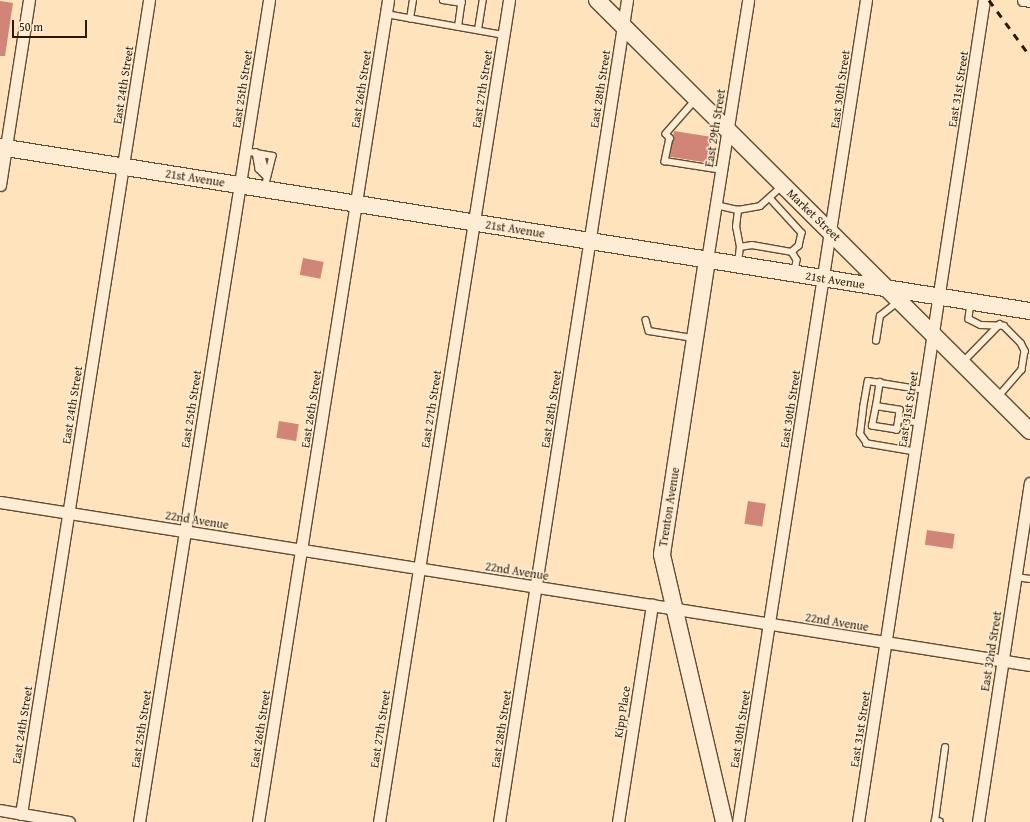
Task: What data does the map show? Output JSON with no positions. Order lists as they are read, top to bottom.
{
  "streets": {
    "street": [
      "East 24th Street",
      "East 25th Street",
      "East 26th Street",
      "East 27th Street",
      "East 28th Street",
      "East 30th Street",
      "East 31st Street",
      "East 29th Street",
      "21st Avenue",
      "Market Street",
      "Trenton Avenue",
      "22nd Avenue",
      "East 32nd Street",
      "Kipp Place"
    ]
  },
  "crossings": [
    ["East 24th Street", "21st Avenue"],
    ["East 24th Street", "22nd Avenue"],
    ["East 25th Street", "21st Avenue"],
    ["East 25th Street", "22nd Avenue"],
    ["East 26th Street", "21st Avenue"],
    ["East 26th Street", "22nd Avenue"],
    ["East 27th Street", "21st Avenue"],
    ["East 27th Street", "22nd Avenue"],
    ["East 28th Street", "21st Avenue"],
    ["East 28th Street", "Market Street"],
    ["East 28th Street", "22nd Avenue"],
    ["East 30th Street", "21st Avenue"],
    ["East 30th Street", "Market Street"],
    ["East 30th Street", "22nd Avenue"],
    ["East 31st Street", "21st Avenue"],
    ["East 31st Street", "Market Street"],
    ["East 31st Street", "22nd Avenue"],
    ["East 29th Street", "21st Avenue"],
    ["East 29th Street", "Market Street"],
    ["East 29th Street", "Trenton Avenue"],
    ["21st Avenue", "Market Street"],
    ["21st Avenue", "Trenton Avenue"],
    ["Trenton Avenue", "22nd Avenue"],
    ["22nd Avenue", "East 32nd Street"],
    ["22nd Avenue", "Kipp Place"]
  ],
  "scale_bar": "50 m"
}
